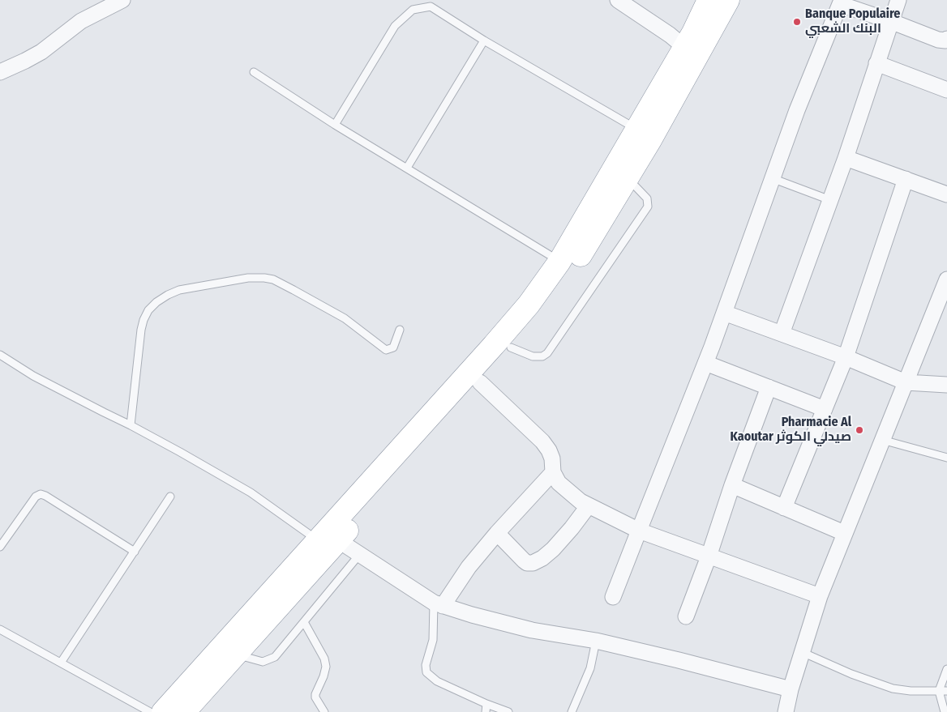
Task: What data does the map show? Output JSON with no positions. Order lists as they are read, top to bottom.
{
  "places": ["Banque Populaire البنك الشعبي", "Pharmacie Al Kaoutar صيدلي الكوثر"]
}
